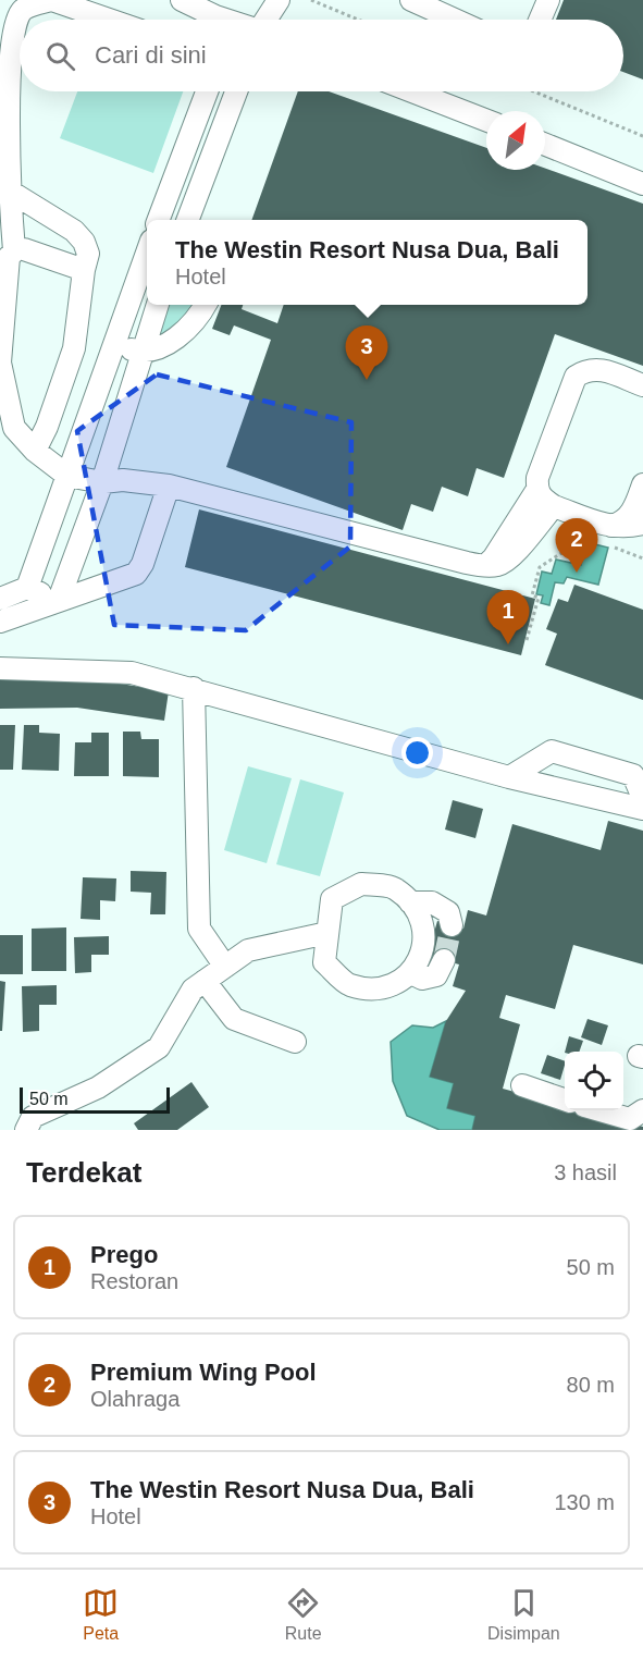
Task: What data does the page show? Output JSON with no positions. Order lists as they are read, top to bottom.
{
  "scale_bar": "50 m",
  "north": "top right",
  "page": {
    "search": "Cari di sini",
    "popup": ["The Westin Resort Nusa Dua, Bali", "Hotel"],
    "pins": ["3", "2", "1"],
    "scale": "50 m",
    "heading": ["Terdekat", "3 hasil"],
    "list": [
      {
        "mark": "1",
        "name": "Prego",
        "note": "Restoran",
        "value": "50 m"
      },
      {
        "mark": "2",
        "name": "Premium Wing Pool",
        "note": "Olahraga",
        "value": "80 m"
      },
      {
        "mark": "3",
        "name": "The Westin Resort Nusa Dua, Bali",
        "note": "Hotel",
        "value": "130 m"
      }
    ],
    "nav": ["Peta", "Rute", "Disimpan"]
  }
}
